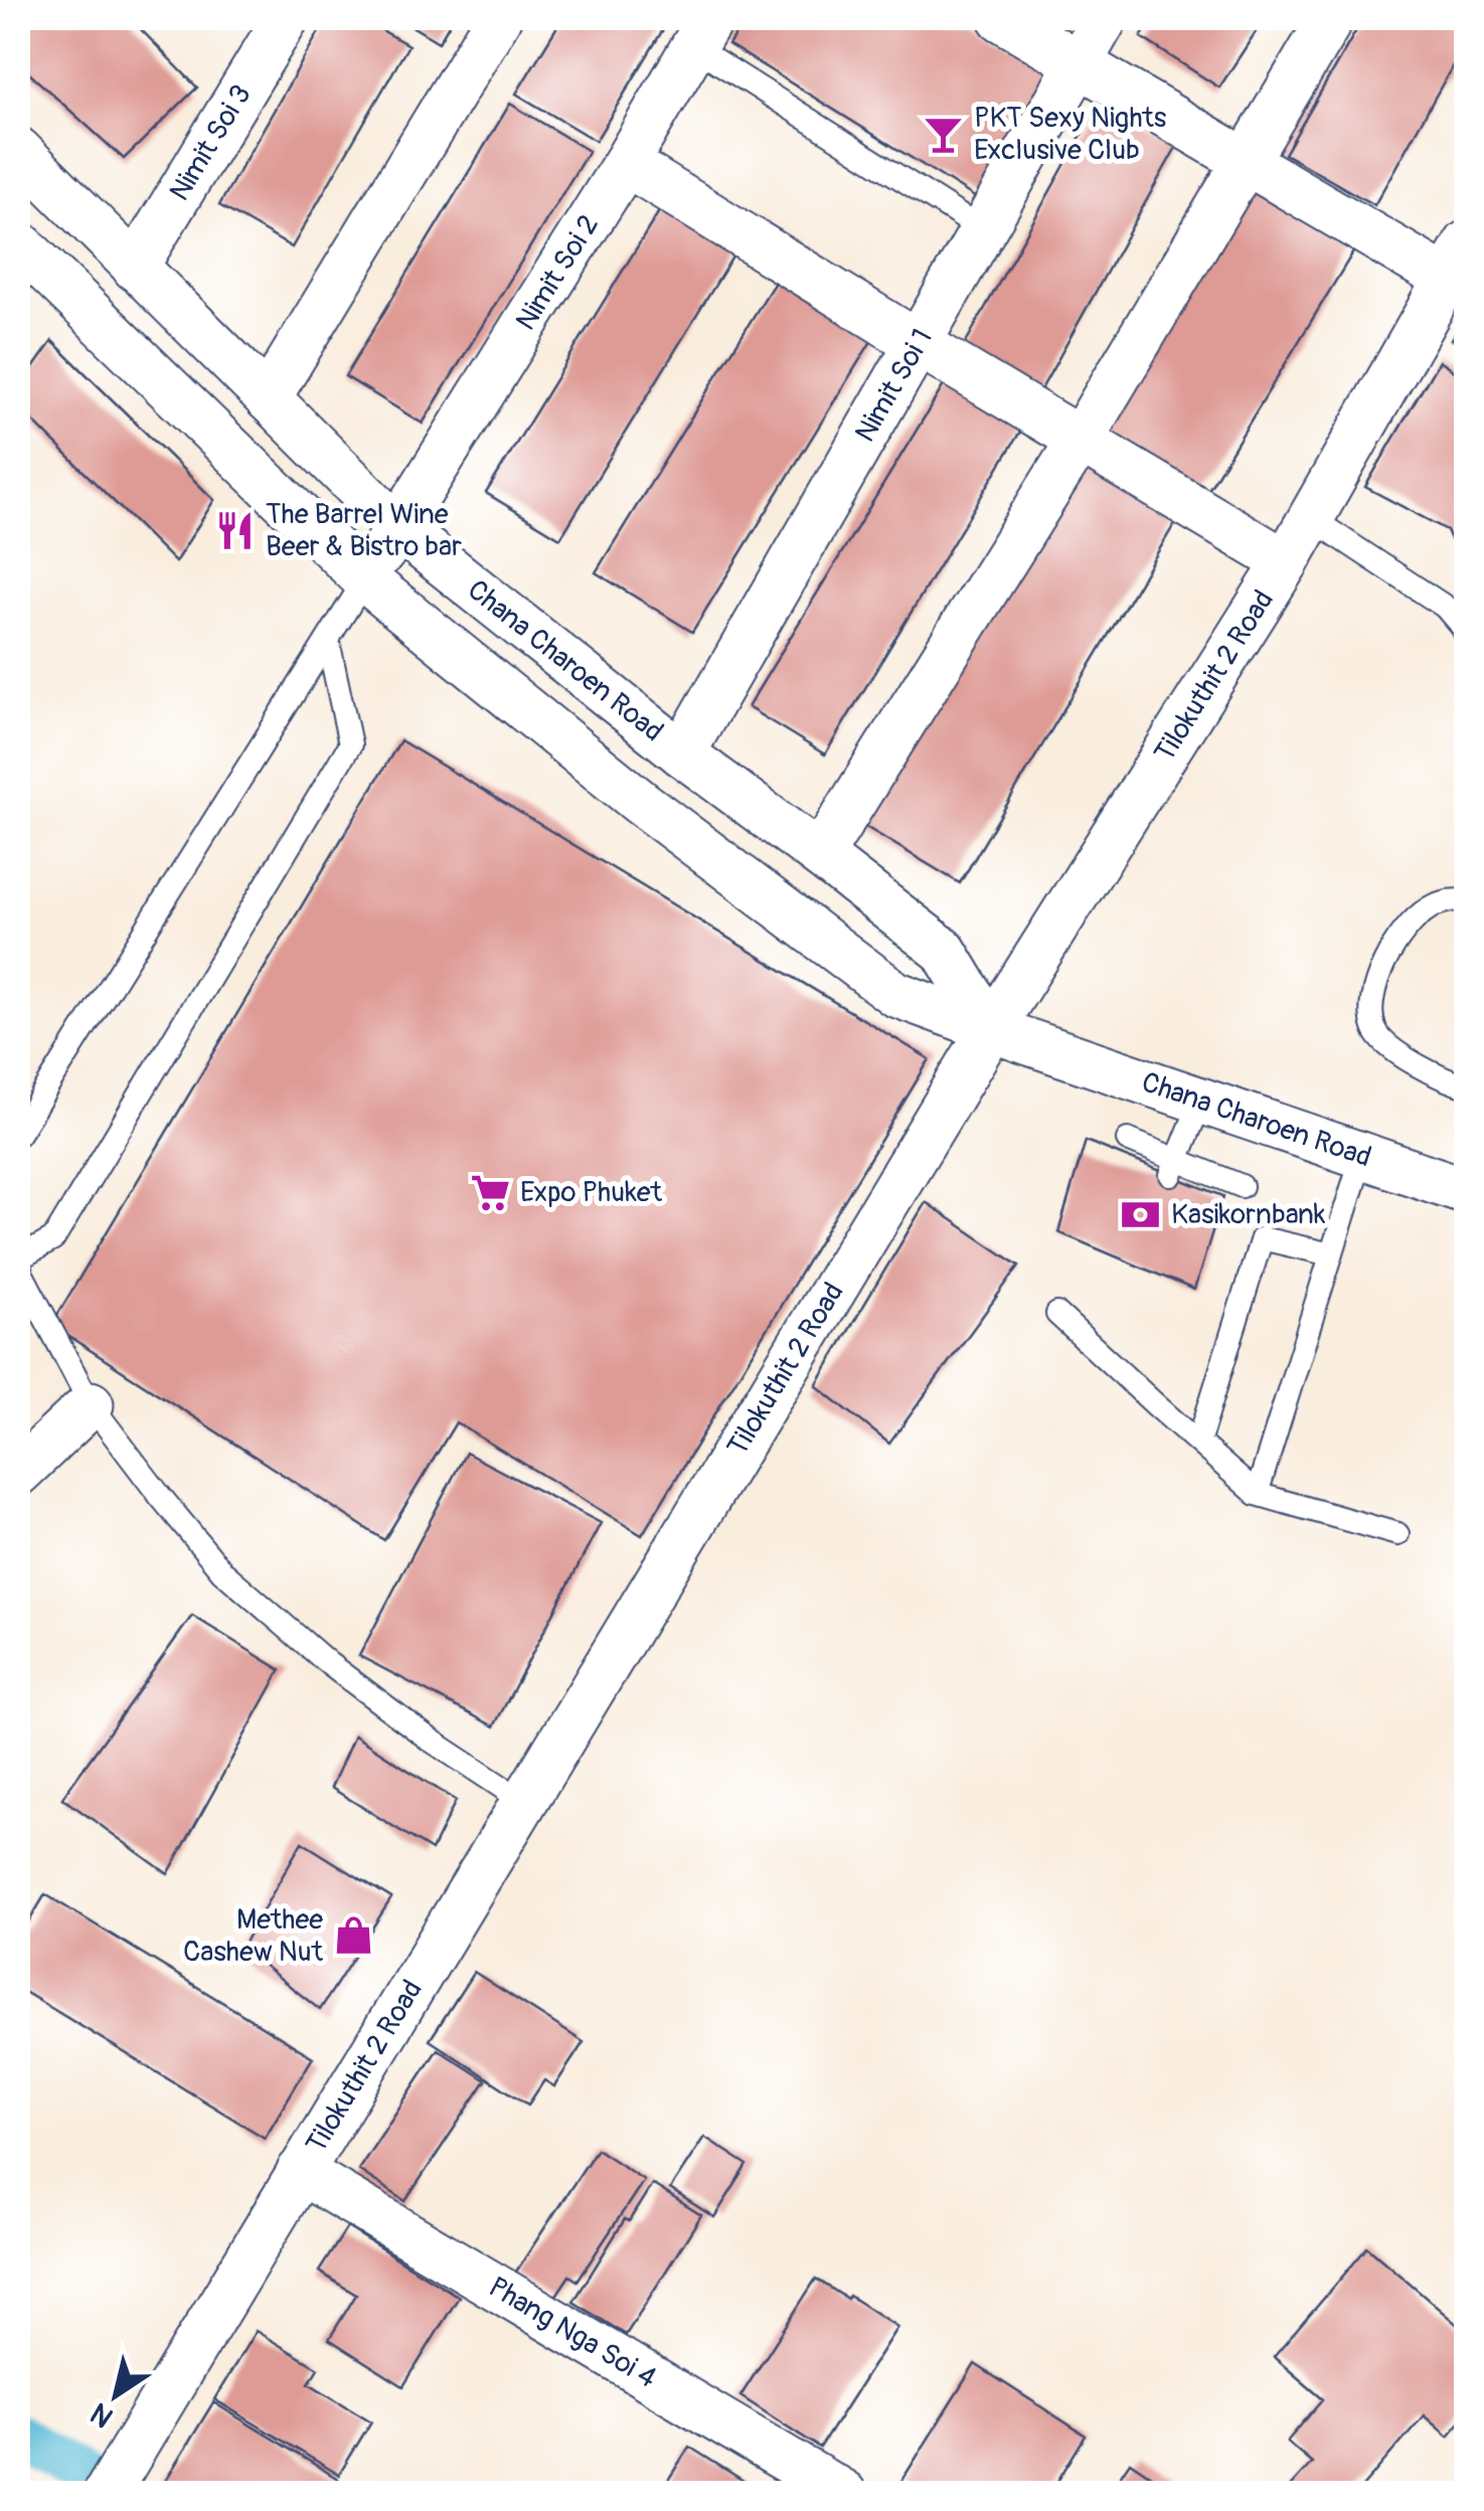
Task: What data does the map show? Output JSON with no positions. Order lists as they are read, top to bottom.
{
  "streets": {
    "street": [
      "Nimit Soi 3",
      "Nimit Soi 2",
      "Nimit Soi 1",
      "Chana Charoen Road",
      "Tilokuthit 2 Road",
      "Phang Nga Soi 4"
    ]
  },
  "crossings": [
    ["Nimit Soi 3", "Chana Charoen Road"],
    ["Nimit Soi 2", "Chana Charoen Road"],
    ["Nimit Soi 1", "Chana Charoen Road"],
    ["Chana Charoen Road", "Tilokuthit 2 Road"],
    ["Tilokuthit 2 Road", "Phang Nga Soi 4"]
  ],
  "places": {
    "bar": ["PKT Sexy Nights Exclusive Club"],
    "restaurant": ["The Barrel Wine Beer & Bistro bar"],
    "supermarket": ["Expo Phuket"],
    "bank": ["Kasikornbank"],
    "shop": ["Methee Cashew Nut"]
  },
  "north": "bottom left"
}
